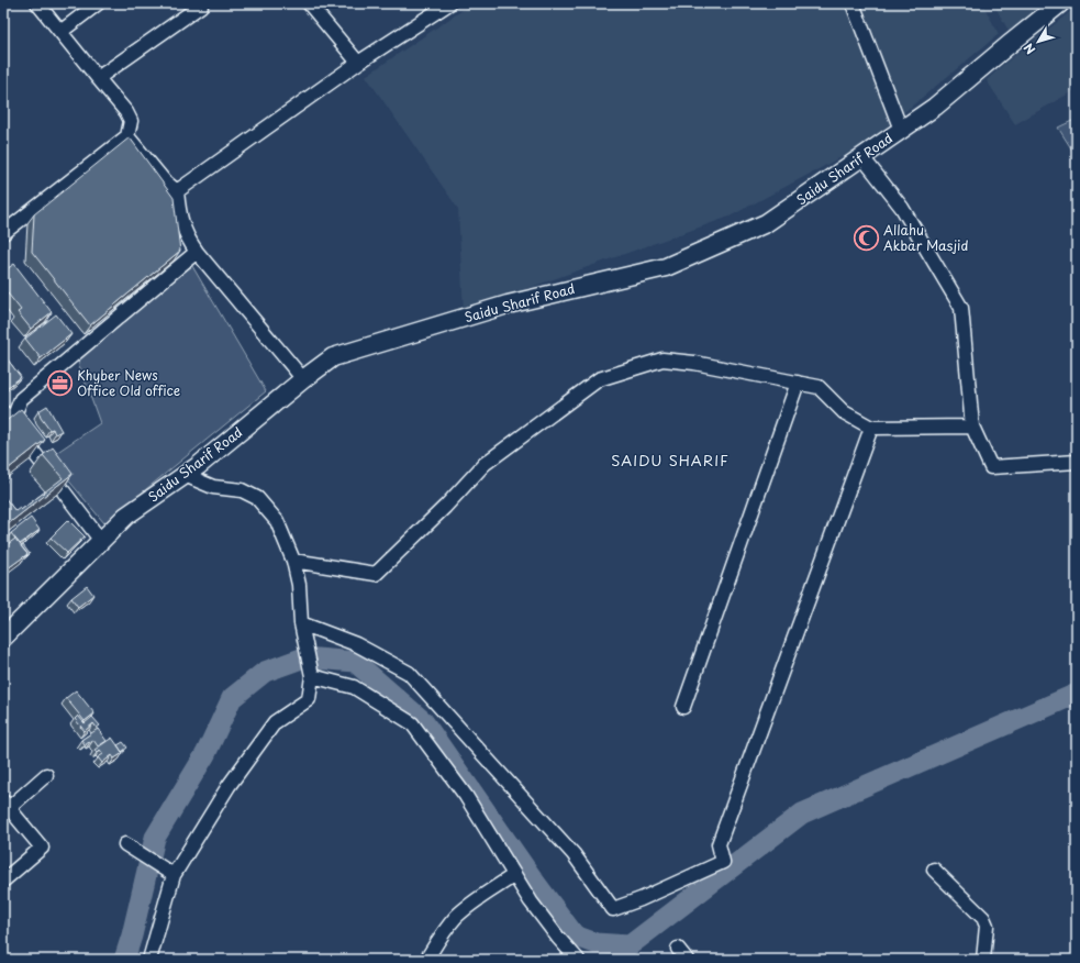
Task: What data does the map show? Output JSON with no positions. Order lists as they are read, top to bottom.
{
  "streets": {
    "main road": ["Saidu Sharif Road"]
  },
  "districts": ["SAIDU SHARIF"],
  "places": {
    "mosque": ["Allahu Akbar Masjid"],
    "office": ["Khyber News Office Old office"]
  },
  "north": "bottom left"
}
